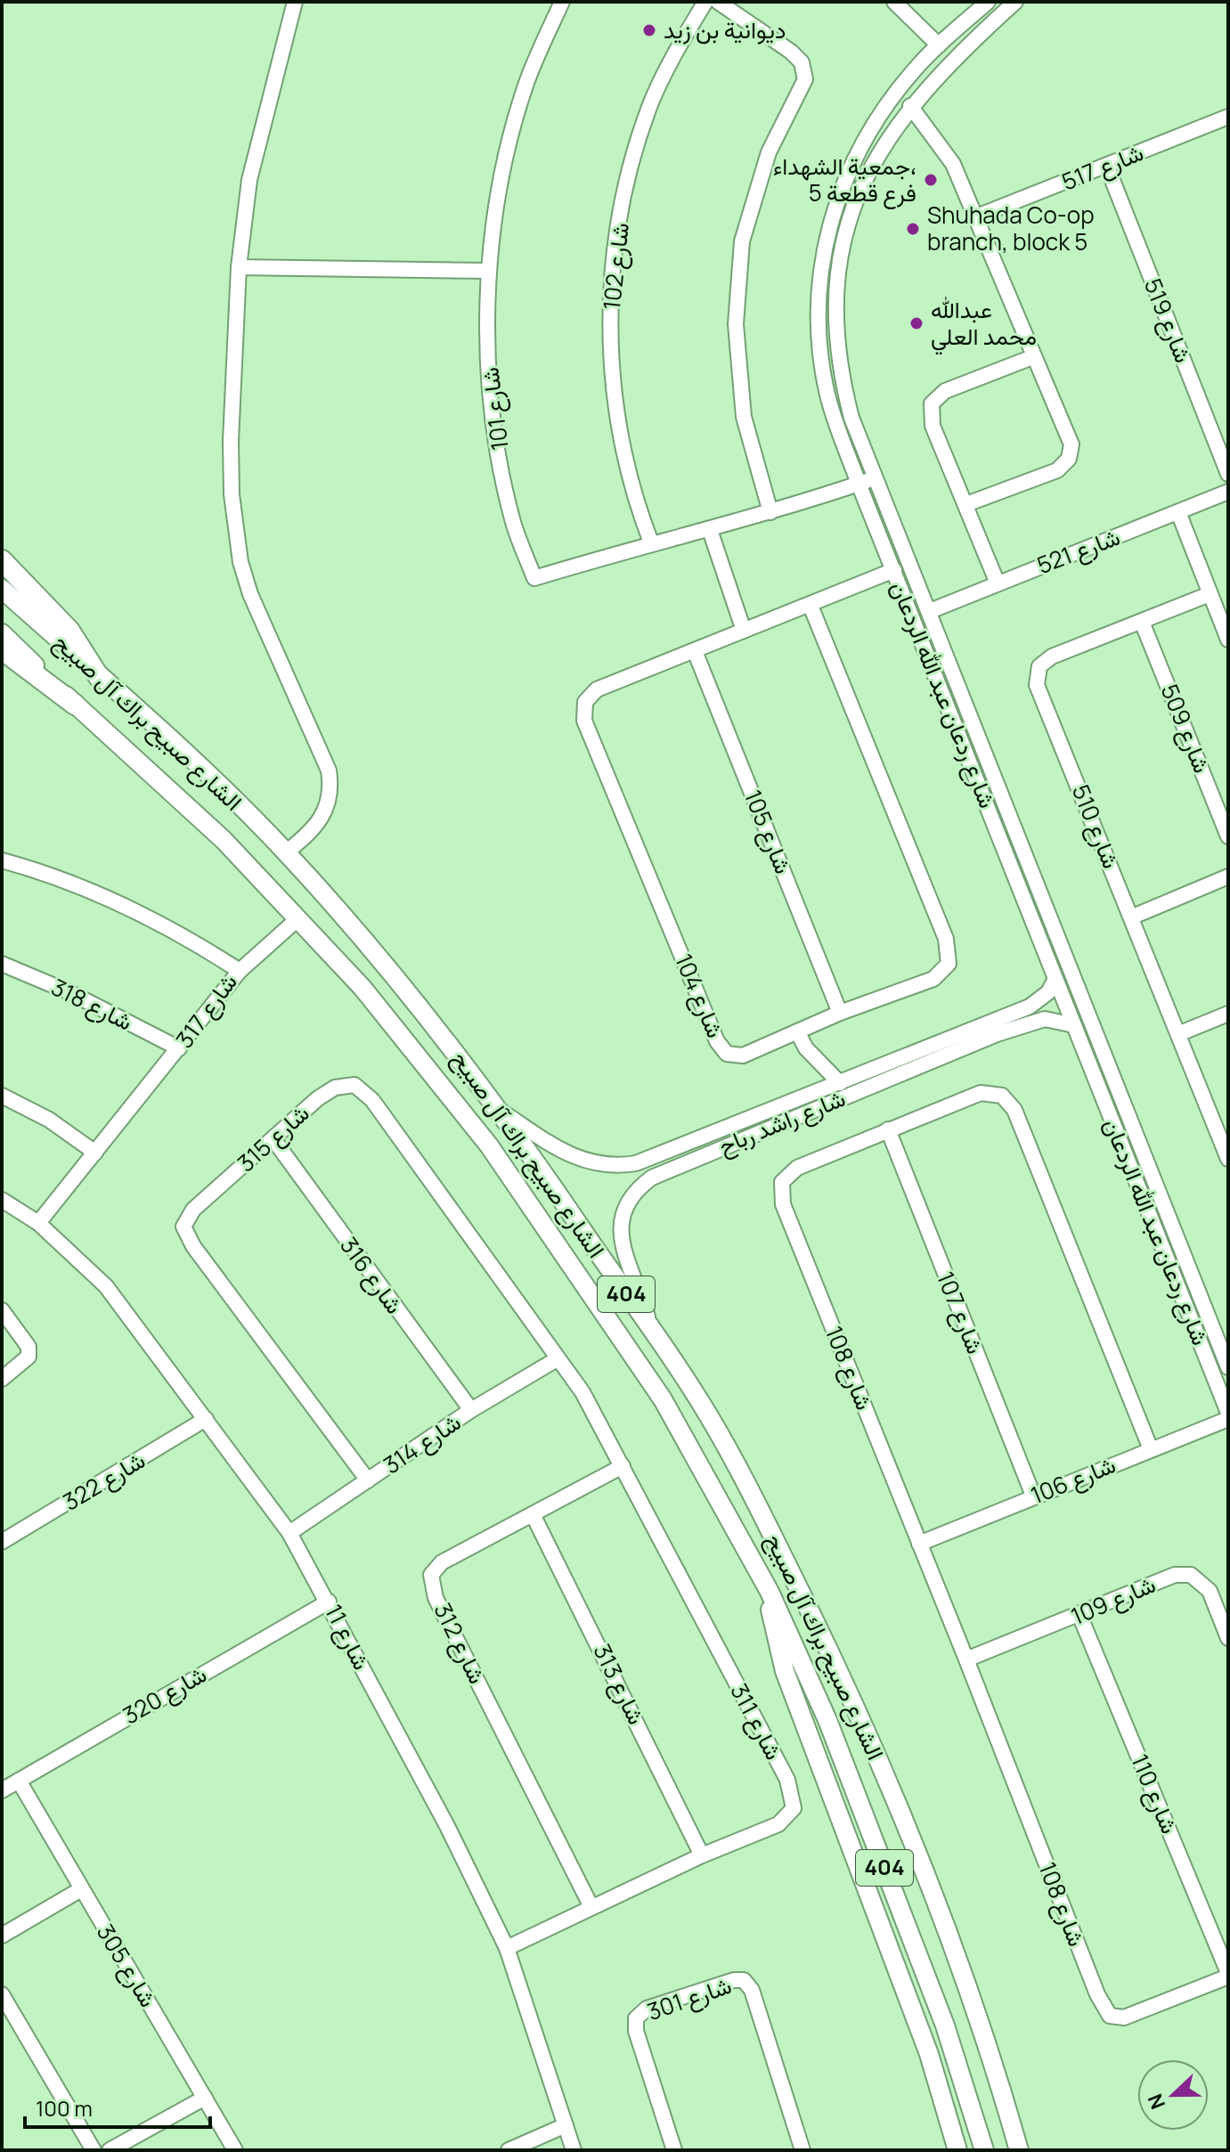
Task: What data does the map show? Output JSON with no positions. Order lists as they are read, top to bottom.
{
  "streets": {
    "main road": ["الشارع صبيح براك آل صبيح", "404"],
    "street": [
      "شارع 517",
      "شارع 102",
      "شارع 519",
      "شارع 101",
      "شارع 521",
      "شارع ردعان عبد الله الردعان",
      "شارع 509",
      "شارع 510",
      "شارع 105",
      "شارع 104",
      "شارع 318",
      "شارع 317",
      "شارع راشد رباح",
      "شارع 315",
      "شارع 316",
      "شارع 107",
      "شارع 108",
      "شارع 314",
      "شارع 106",
      "شارع 322",
      "شارع 109",
      "شارع 11",
      "شارع 312",
      "شارع 313",
      "شارع 320",
      "شارع 311",
      "شارع 110",
      "شارع 305",
      "شارع 301"
    ]
  },
  "crossings": [
    ["شارع 517", "شارع 519"],
    ["شارع 102", "شارع 101"],
    ["شارع 101", "شارع ردعان عبد الله الردعان"],
    ["شارع 521", "شارع ردعان عبد الله الردعان"],
    ["شارع ردعان عبد الله الردعان", "شارع 104"],
    ["شارع ردعان عبد الله الردعان", "شارع راشد رباح"],
    ["الشارع صبيح براك آل صبيح", "شارع راشد رباح"],
    ["شارع 509", "شارع 510"],
    ["شارع 105", "شارع 104"],
    ["شارع 318", "شارع 317"],
    ["شارع 317", "شارع 11"],
    ["شارع 315", "شارع 316"],
    ["شارع 315", "شارع 314"],
    ["شارع 315", "شارع 311"],
    ["شارع 316", "شارع 314"],
    ["شارع 107", "شارع 108"],
    ["شارع 107", "شارع 106"],
    ["شارع 108", "شارع 106"],
    ["شارع 108", "شارع 109"],
    ["شارع 108", "شارع 110"],
    ["شارع 314", "شارع 11"],
    ["شارع 314", "شارع 311"],
    ["شارع 322", "شارع 11"],
    ["شارع 109", "شارع 110"],
    ["شارع 11", "شارع 320"],
    ["شارع 11", "شارع 311"],
    ["شارع 312", "شارع 313"],
    ["شارع 312", "شارع 311"],
    ["شارع 313", "شارع 311"],
    ["شارع 320", "شارع 305"]
  ],
  "places": [
    "ديوانية بن زيد",
    "جمعية الشهداء، فرع قطعة 5",
    "Shuhada Co-op branch, block 5",
    "عبدالله محمد العلي"
  ],
  "scale_bar": "100 m",
  "north": "left"
}
